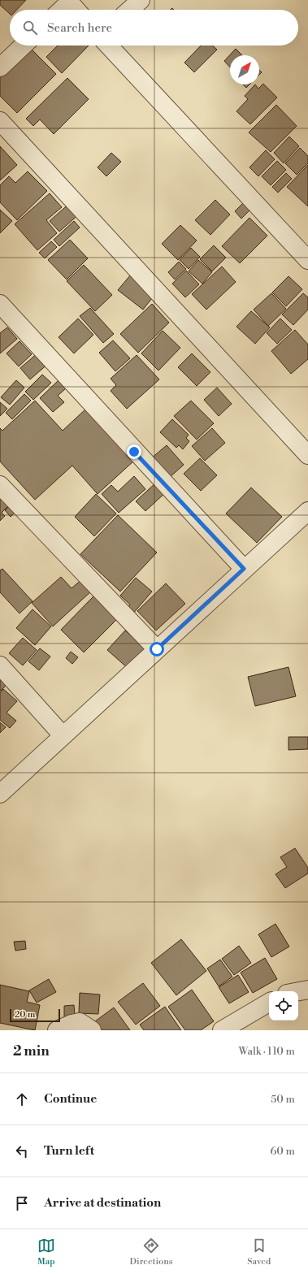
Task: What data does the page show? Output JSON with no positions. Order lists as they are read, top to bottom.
{
  "scale_bar": "20 m",
  "north": "top right",
  "page": {
    "search": "Search here",
    "scale": "20 m",
    "heading": ["2 min", "Walk · 110 m"],
    "list": [
      ["Continue", "50 m"],
      ["Turn left", "60 m"],
      "Arrive at destination"
    ],
    "nav": ["Map", "Directions", "Saved"]
  }
}
